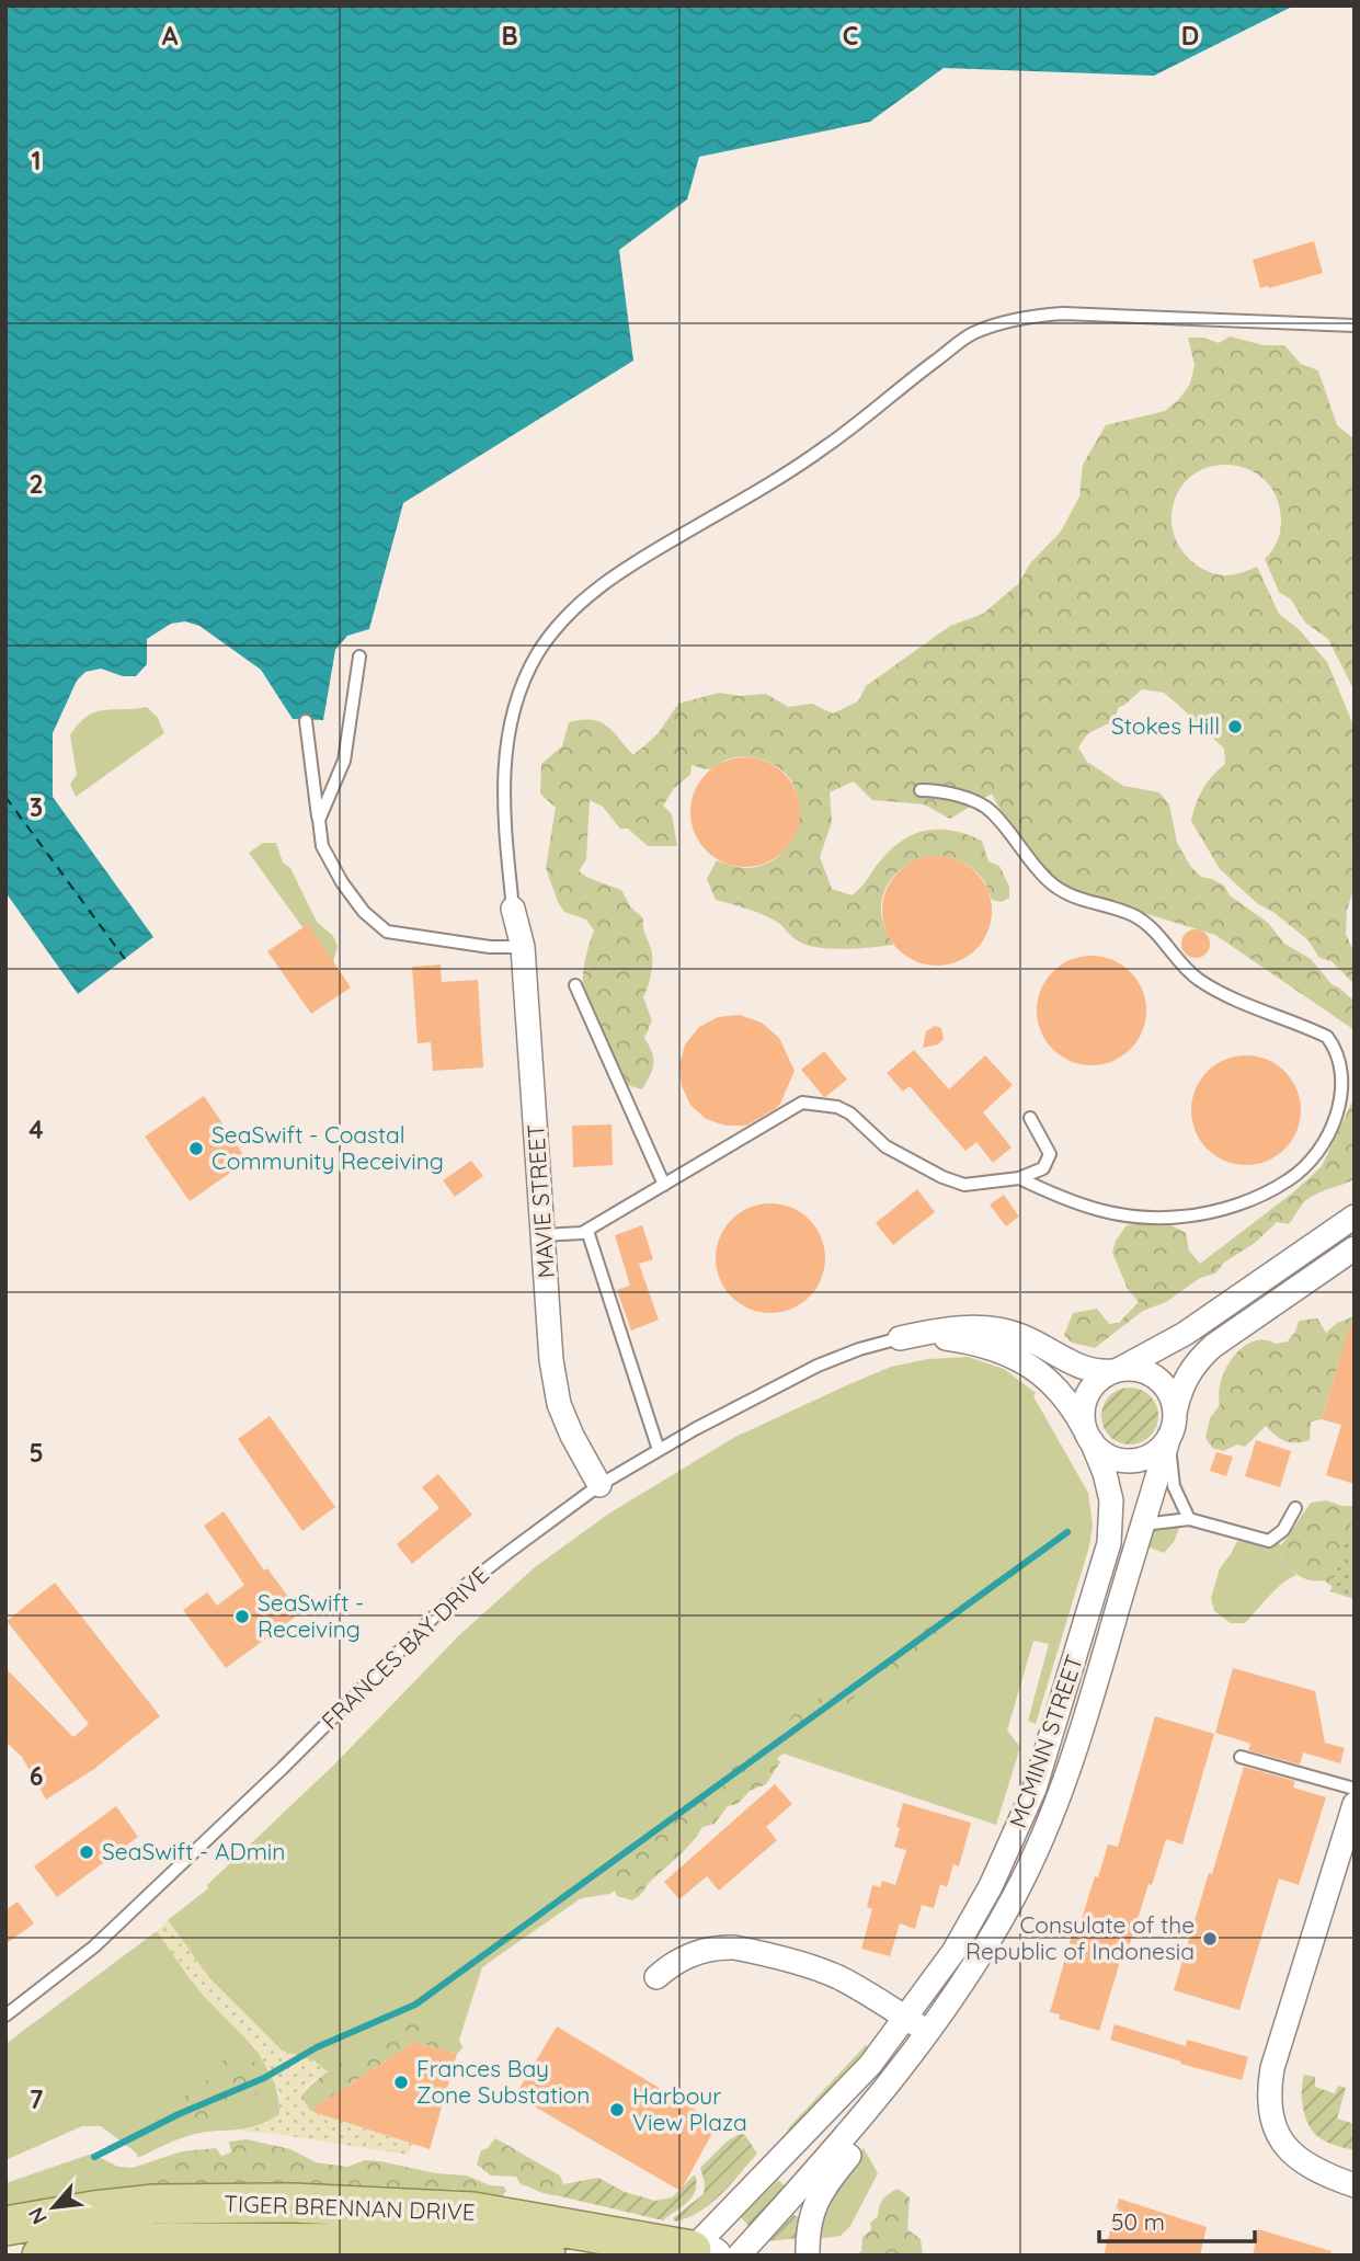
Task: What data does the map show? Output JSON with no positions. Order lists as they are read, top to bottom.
{
  "streets": {
    "main road": ["TIGER BRENNAN DRIVE"],
    "street": ["MAVIE STREET", "FRANCES BAY DRIVE", "MCMINN STREET"]
  },
  "crossings": [
    ["MAVIE STREET", "FRANCES BAY DRIVE"],
    ["FRANCES BAY DRIVE", "MCMINN STREET"],
    ["MCMINN STREET", "TIGER BRENNAN DRIVE"]
  ],
  "places": [
    "Stokes Hill",
    "SeaSwift - Coastal Community Receiving",
    "SeaSwift - Receiving",
    "SeaSwift - ADmin",
    "Consulate of the Republic of Indonesia",
    "Frances Bay Zone Substation",
    "Harbour View Plaza"
  ],
  "scale_bar": "50 m",
  "north": "bottom left",
  "grid": {
    "columns": [
      "A",
      "B",
      "C",
      "D"
    ],
    "rows": [
      "1",
      "2",
      "3",
      "4",
      "5",
      "6",
      "7"
    ]
  }
}
